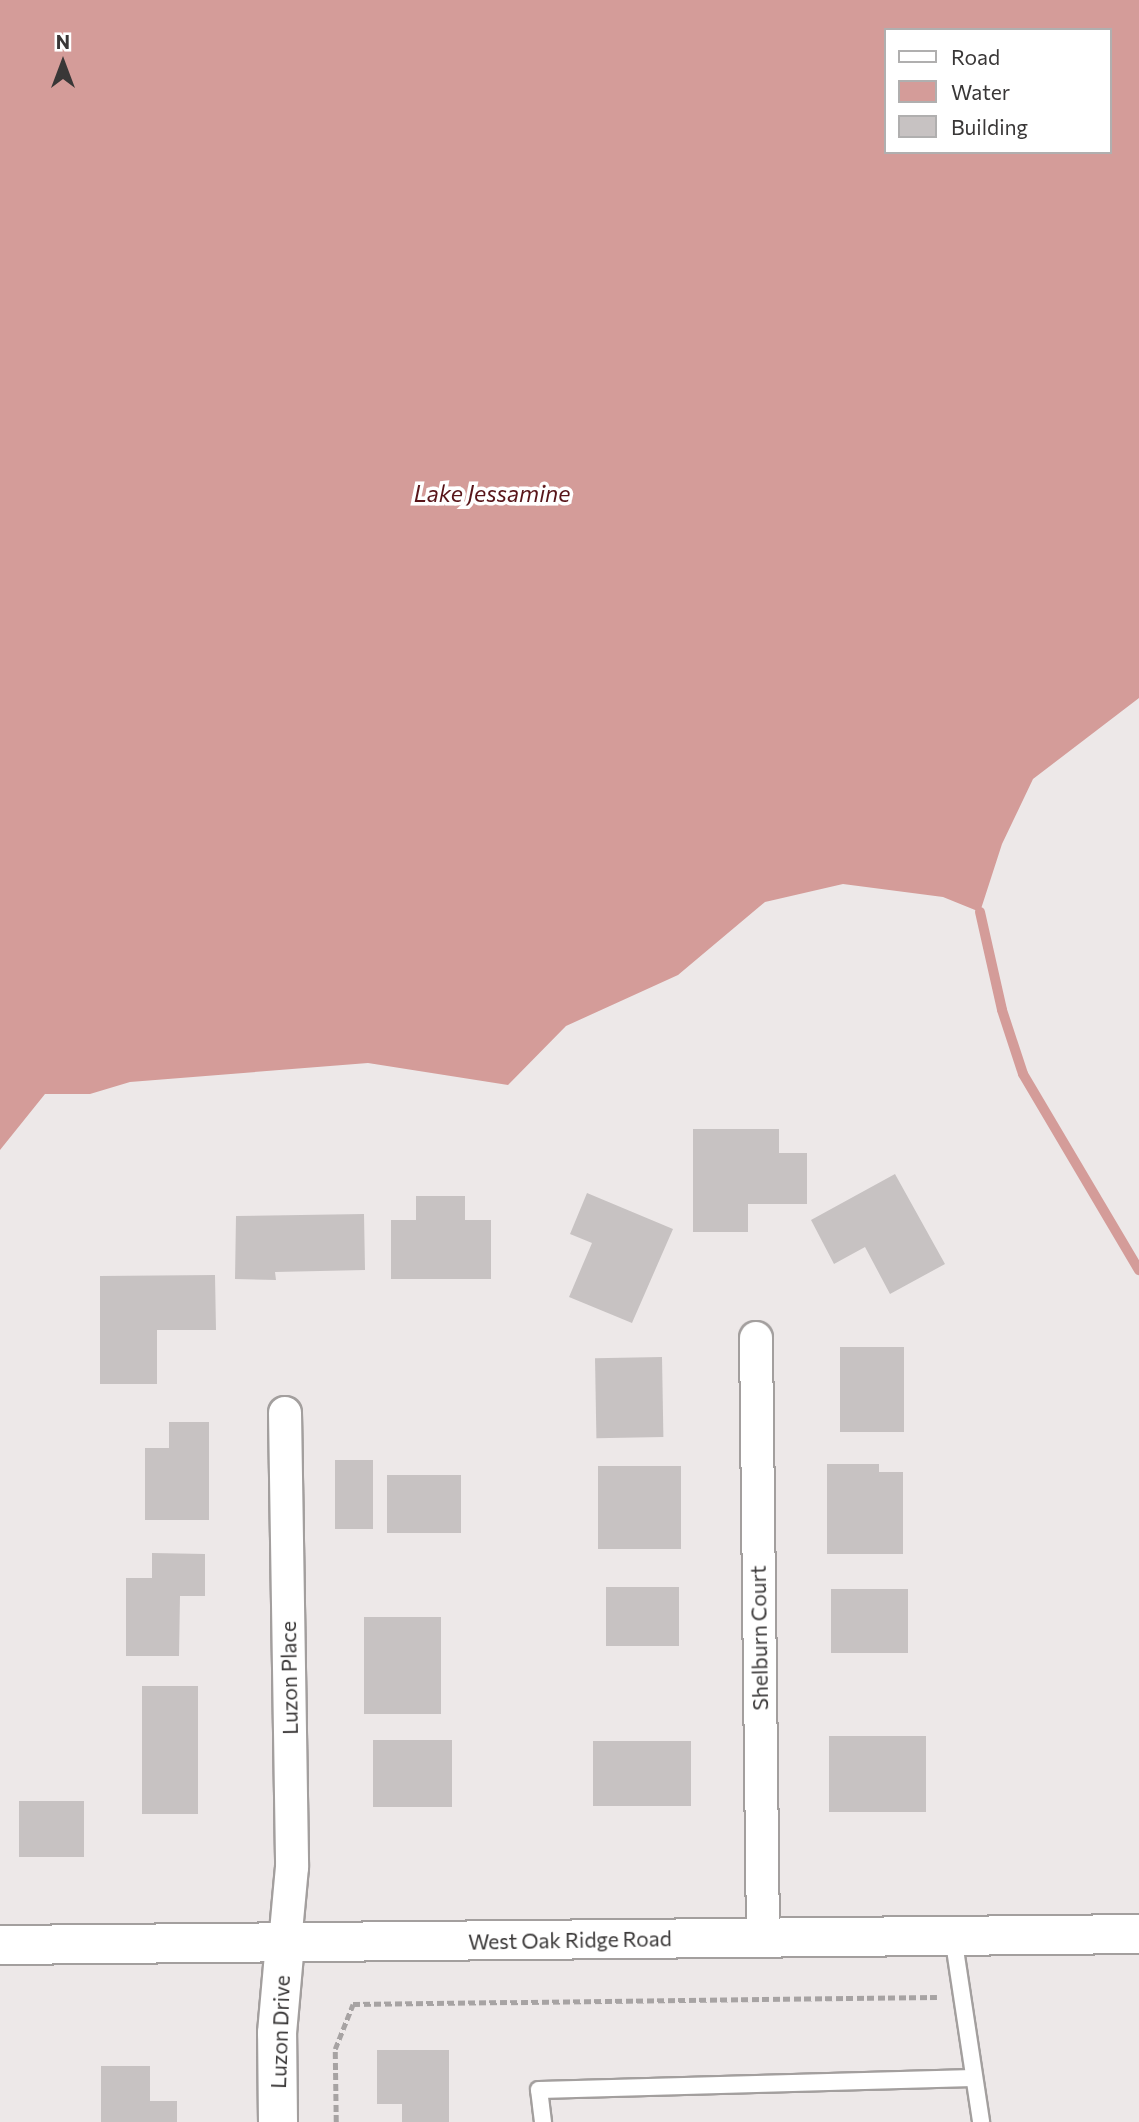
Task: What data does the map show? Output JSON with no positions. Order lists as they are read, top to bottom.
{
  "streets": {
    "main road": ["West Oak Ridge Road", "Luzon Drive"],
    "street": ["Shelburn Court", "Luzon Place"]
  },
  "crossings": [
    ["Shelburn Court", "West Oak Ridge Road"],
    ["Luzon Place", "West Oak Ridge Road"],
    ["Luzon Place", "Luzon Drive"],
    ["West Oak Ridge Road", "Luzon Drive"]
  ],
  "water": ["Lake Jessamine"],
  "legend": ["Road", "Water", "Building"],
  "north": "top"
}
